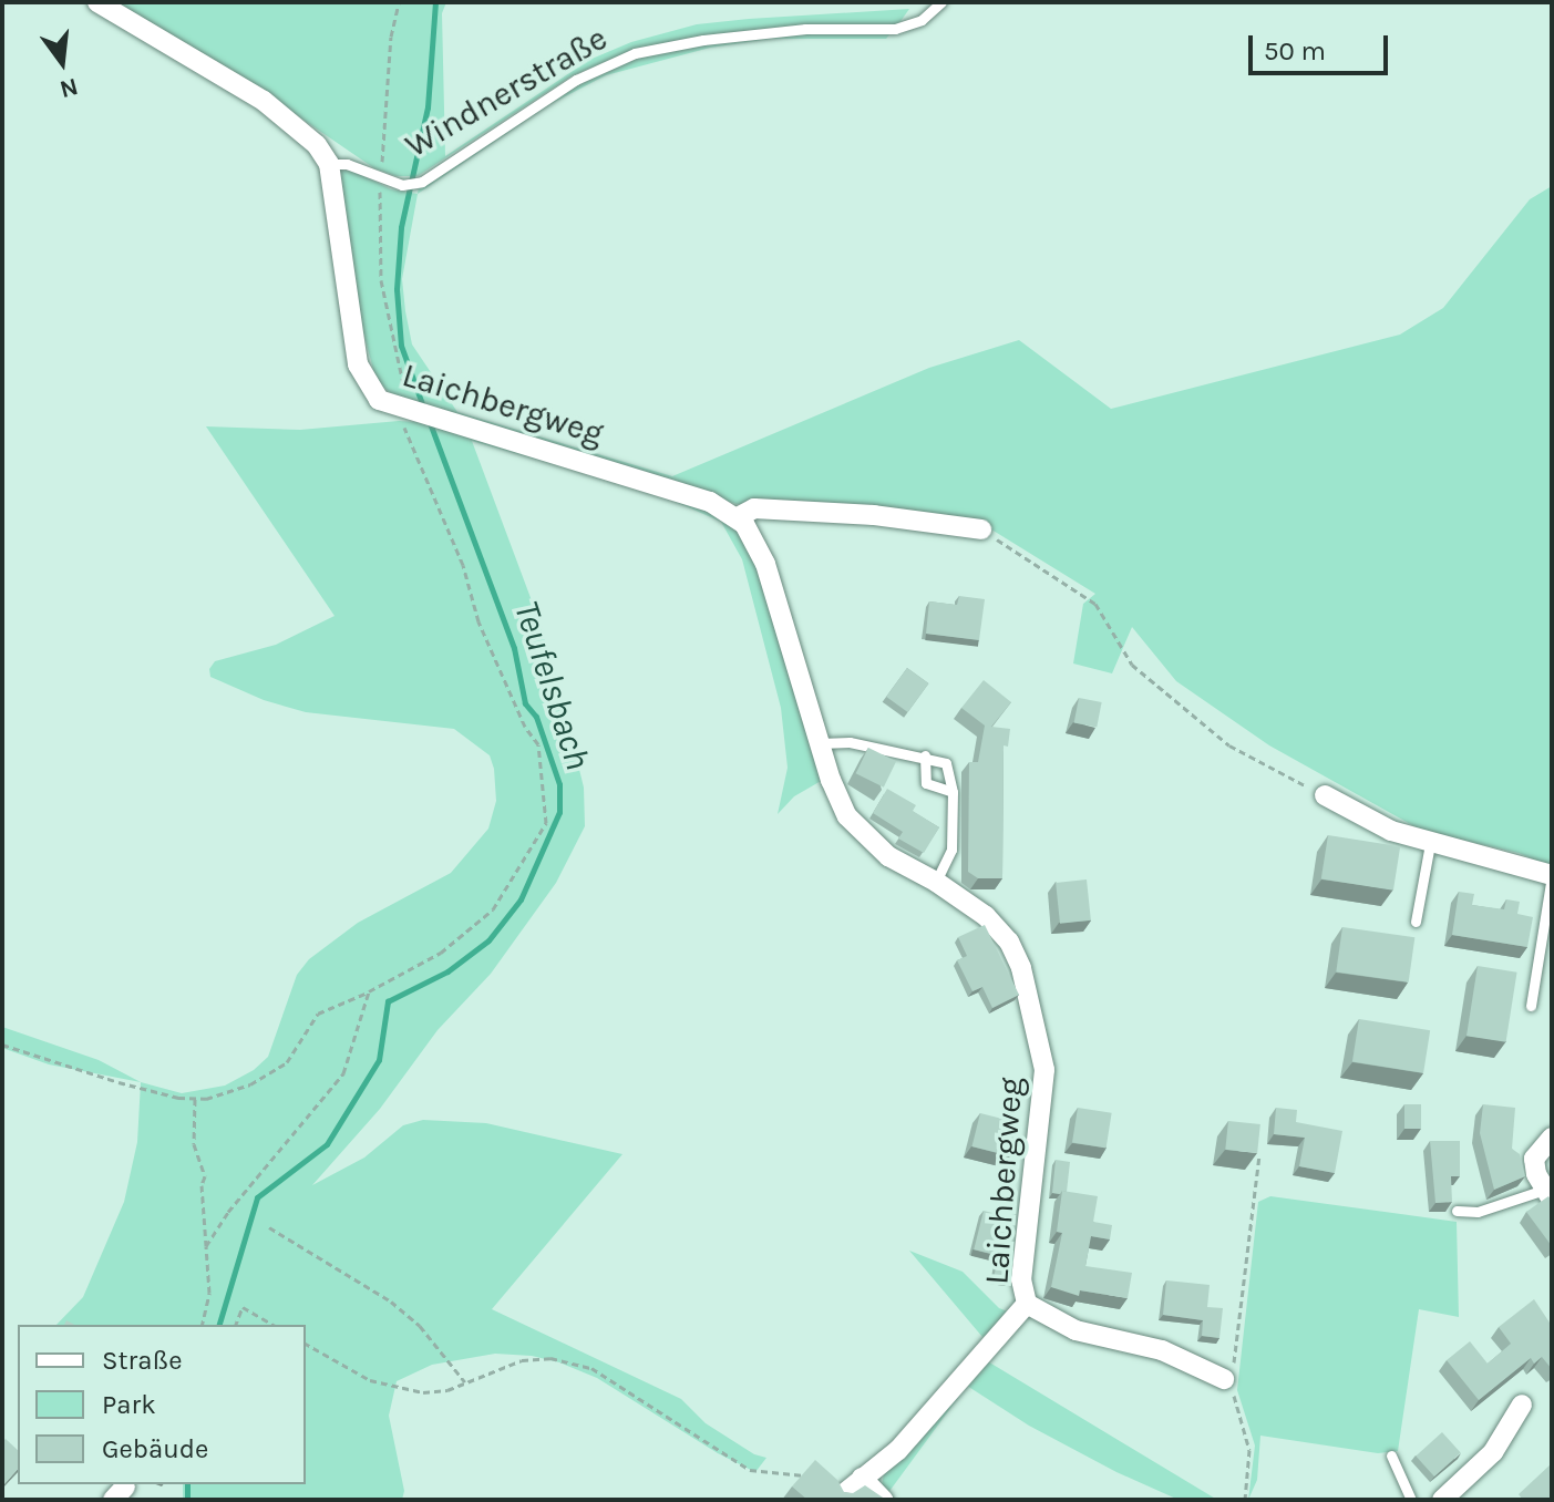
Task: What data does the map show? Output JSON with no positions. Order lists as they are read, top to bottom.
{
  "streets": {
    "street": ["Laichbergweg"],
    "lane": ["Windnerstraße"]
  },
  "crossings": [
    ["Windnerstraße", "Laichbergweg"]
  ],
  "water": ["Teufelsbach"],
  "legend": ["Straße", "Park", "Gebäude"],
  "scale_bar": "50 m",
  "north": "bottom"
}
